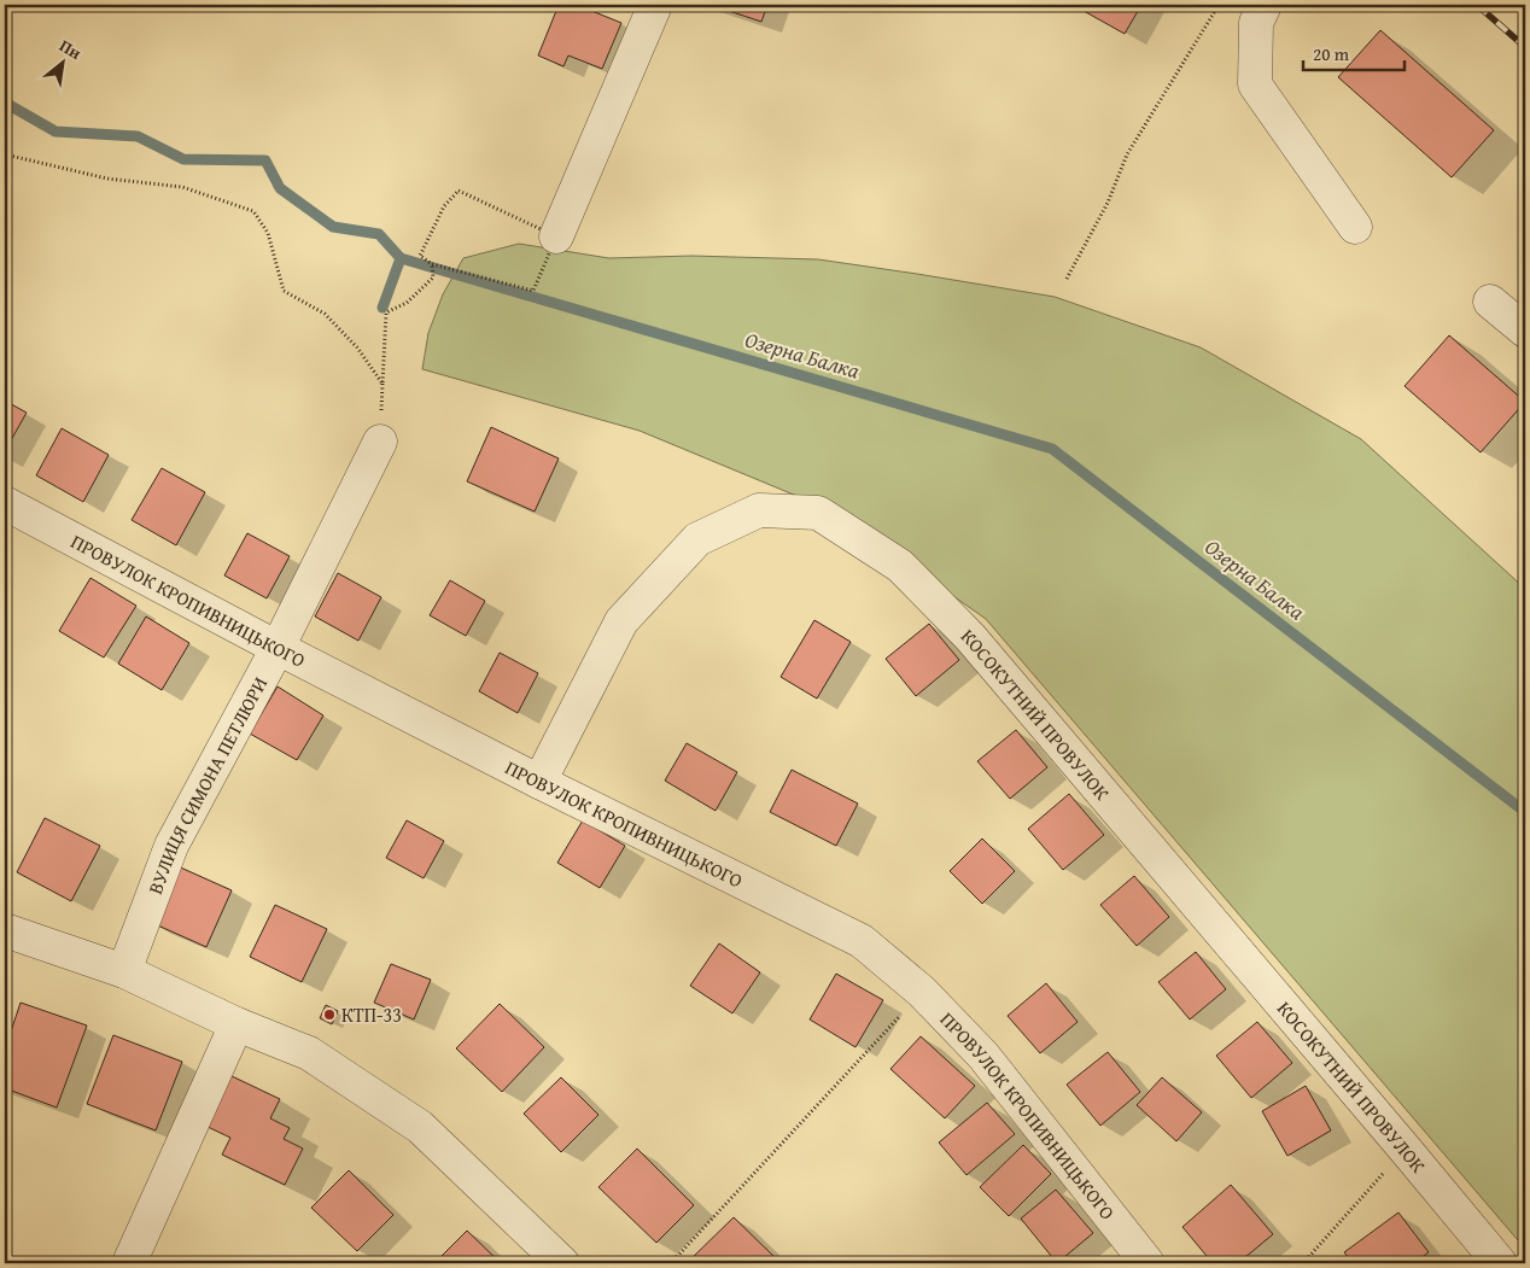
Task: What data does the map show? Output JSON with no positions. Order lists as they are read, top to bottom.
{
  "streets": {
    "street": ["ПРОВУЛОК КРОПИВНИЦЬКОГО", "КОСОКУТНИЙ ПРОВУЛОК", "ВУЛИЦЯ СИМОНА ПЕТЛЮРИ"]
  },
  "crossings": [
    ["ПРОВУЛОК КРОПИВНИЦЬКОГО", "КОСОКУТНИЙ ПРОВУЛОК"],
    ["ПРОВУЛОК КРОПИВНИЦЬКОГО", "ВУЛИЦЯ СИМОНА ПЕТЛЮРИ"]
  ],
  "water": ["Озерна Балка"],
  "places": ["КТП-33"],
  "scale_bar": "20 m",
  "north": "top right"
}
